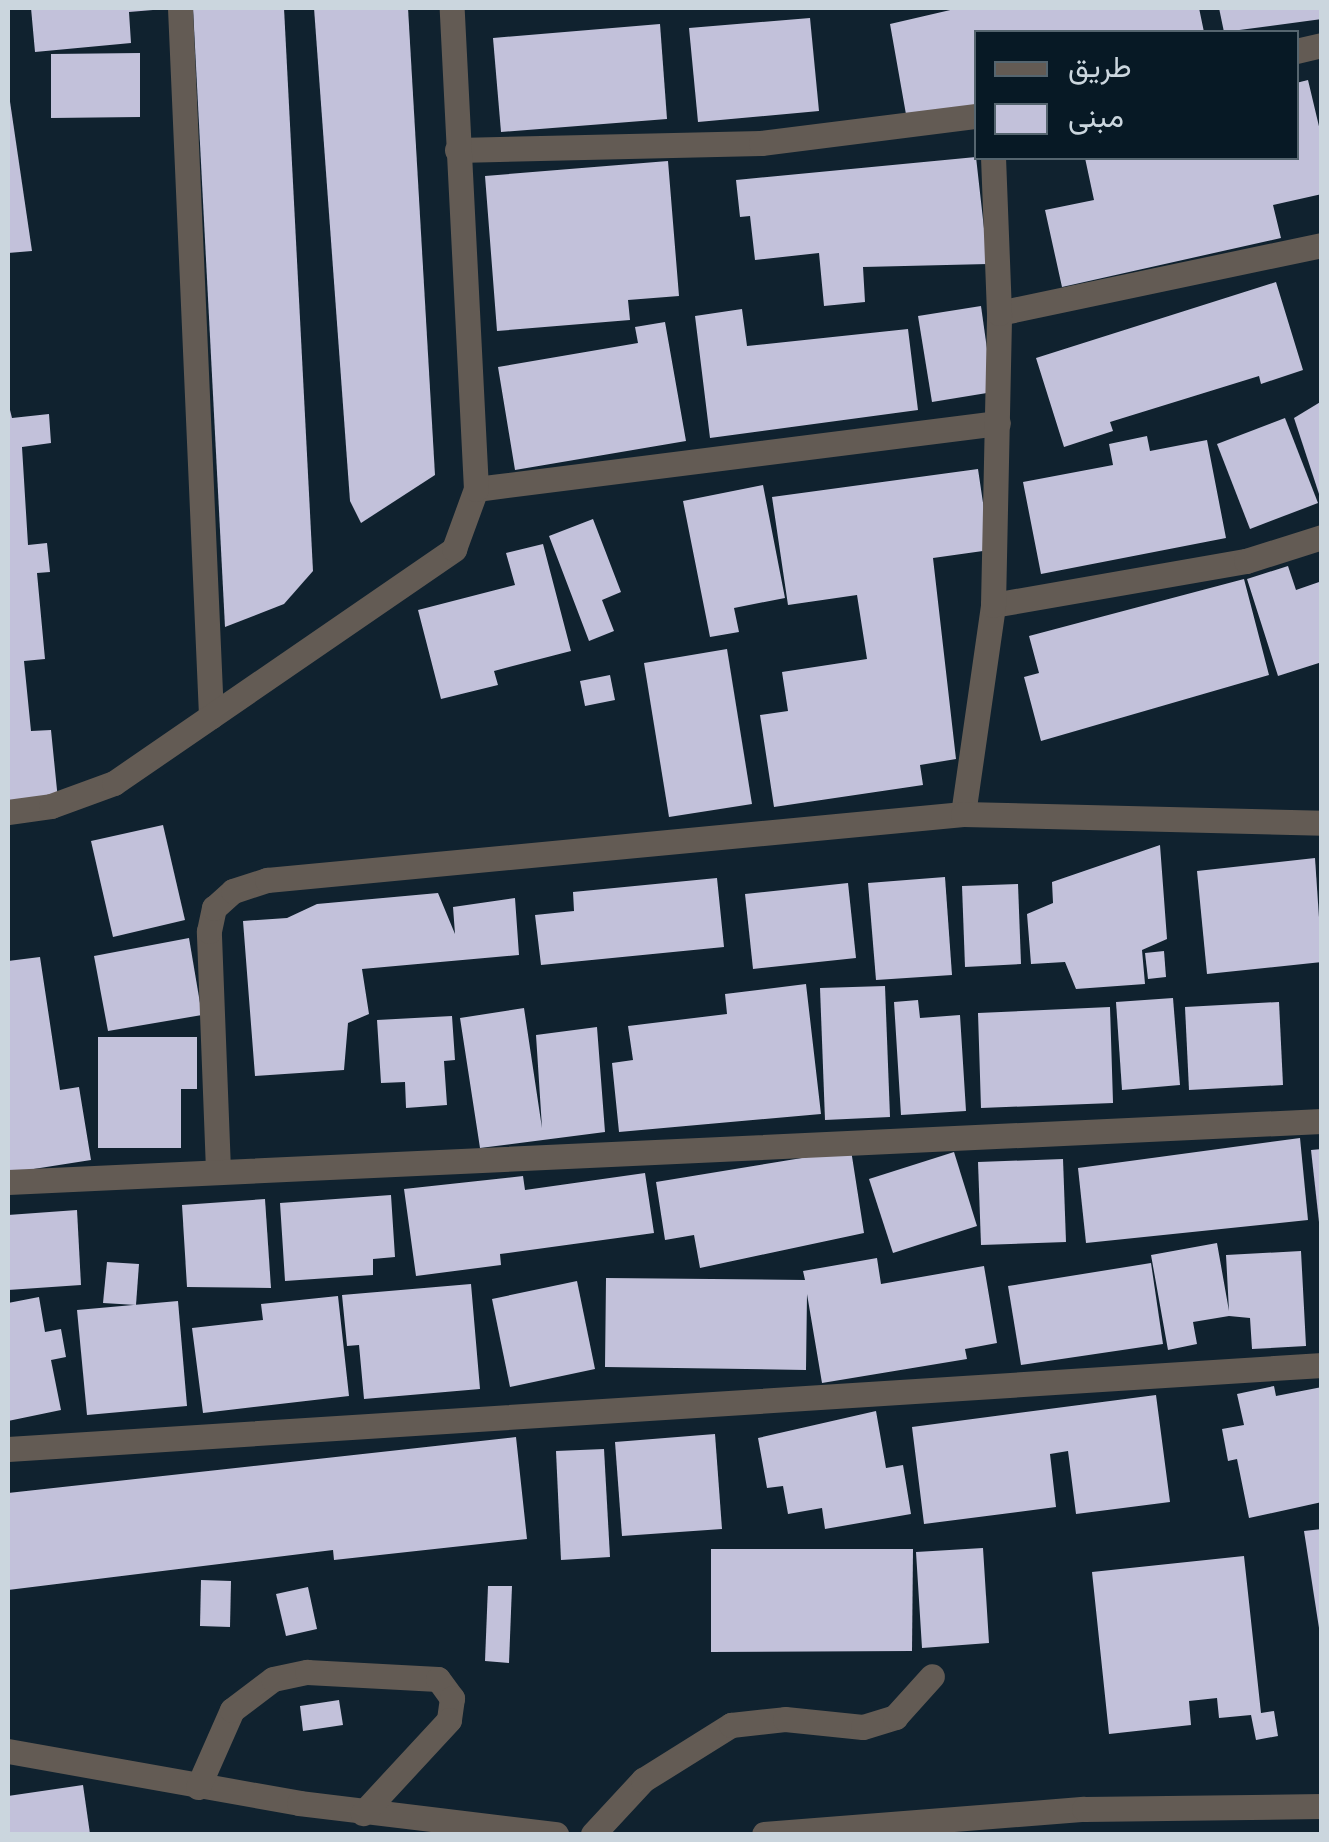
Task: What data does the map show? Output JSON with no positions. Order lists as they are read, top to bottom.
{
  "legend": ["طريق", "مبنى"]
}
